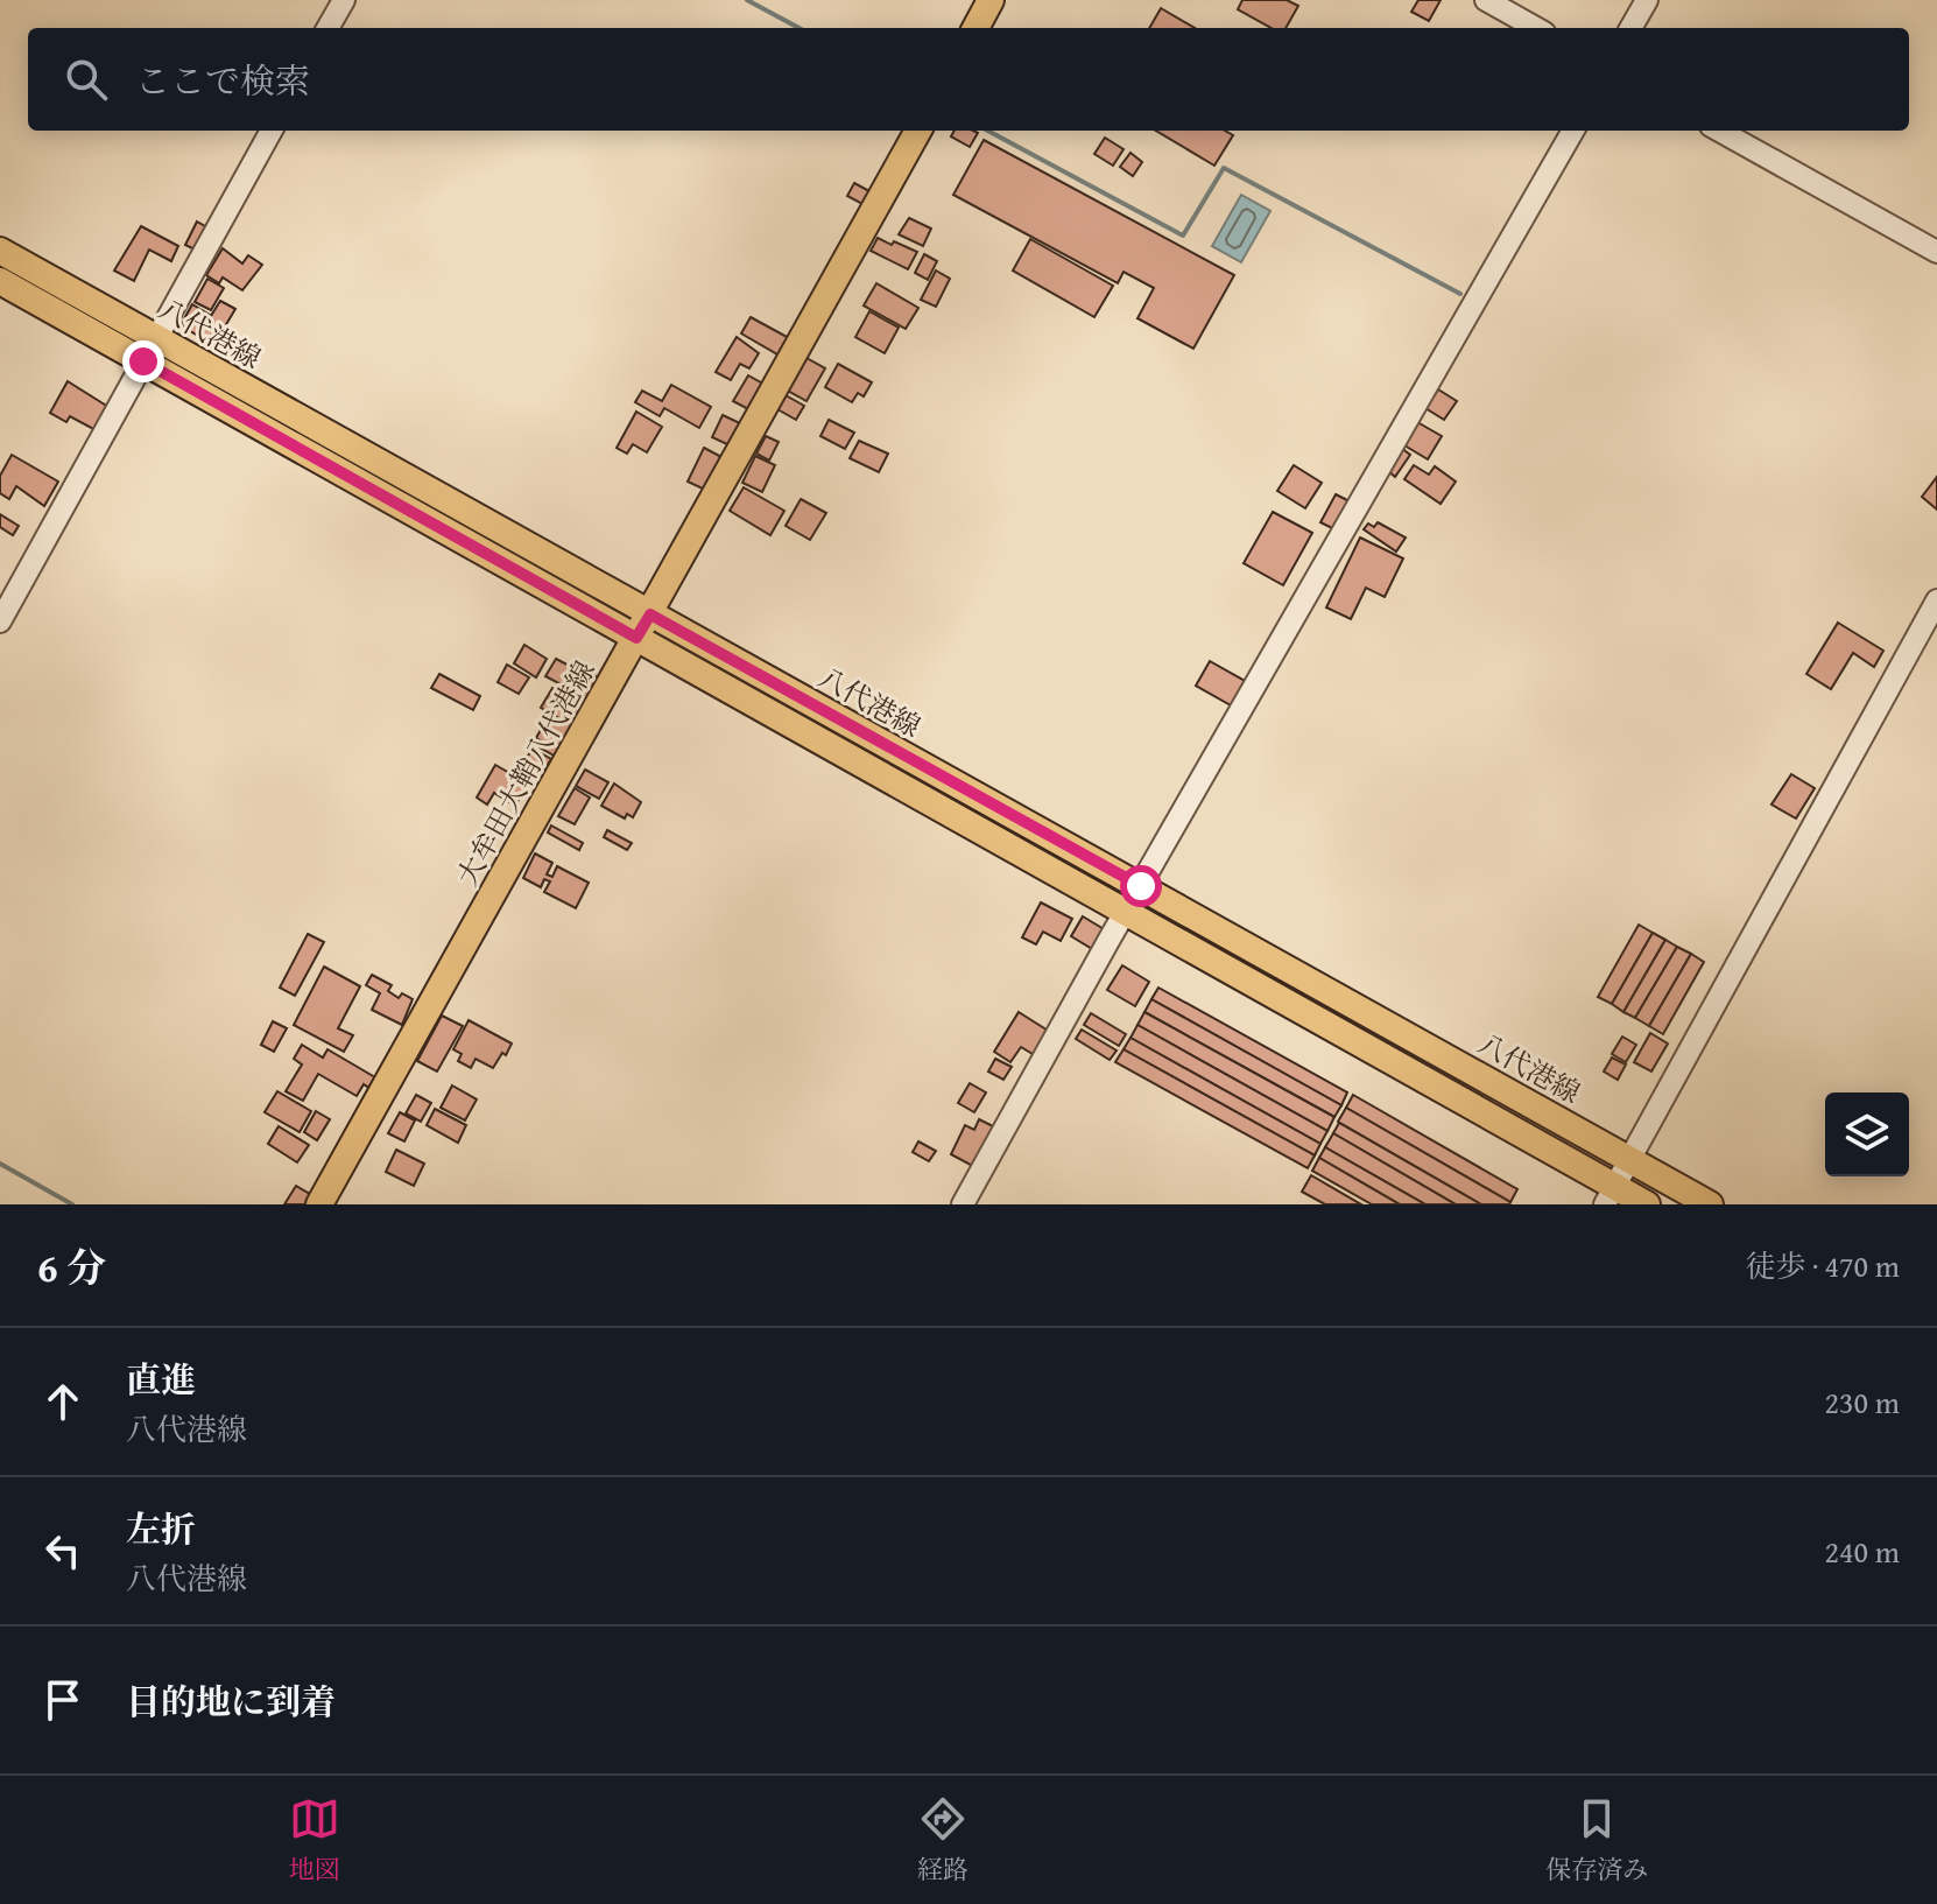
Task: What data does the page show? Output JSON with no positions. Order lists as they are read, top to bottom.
{
  "streets": {
    "main road": ["八代港線", "大牟田大鞘八代港線"]
  },
  "crossings": [
    ["八代港線", "大牟田大鞘八代港線"]
  ],
  "page": {
    "search": "ここで検索",
    "heading": ["6 分", "徒歩 · 470 m"],
    "list": [
      ["直進", "八代港線", "230 m"],
      ["左折", "八代港線", "240 m"],
      "目的地に到着"
    ],
    "nav": ["地図", "経路", "保存済み"]
  }
}
